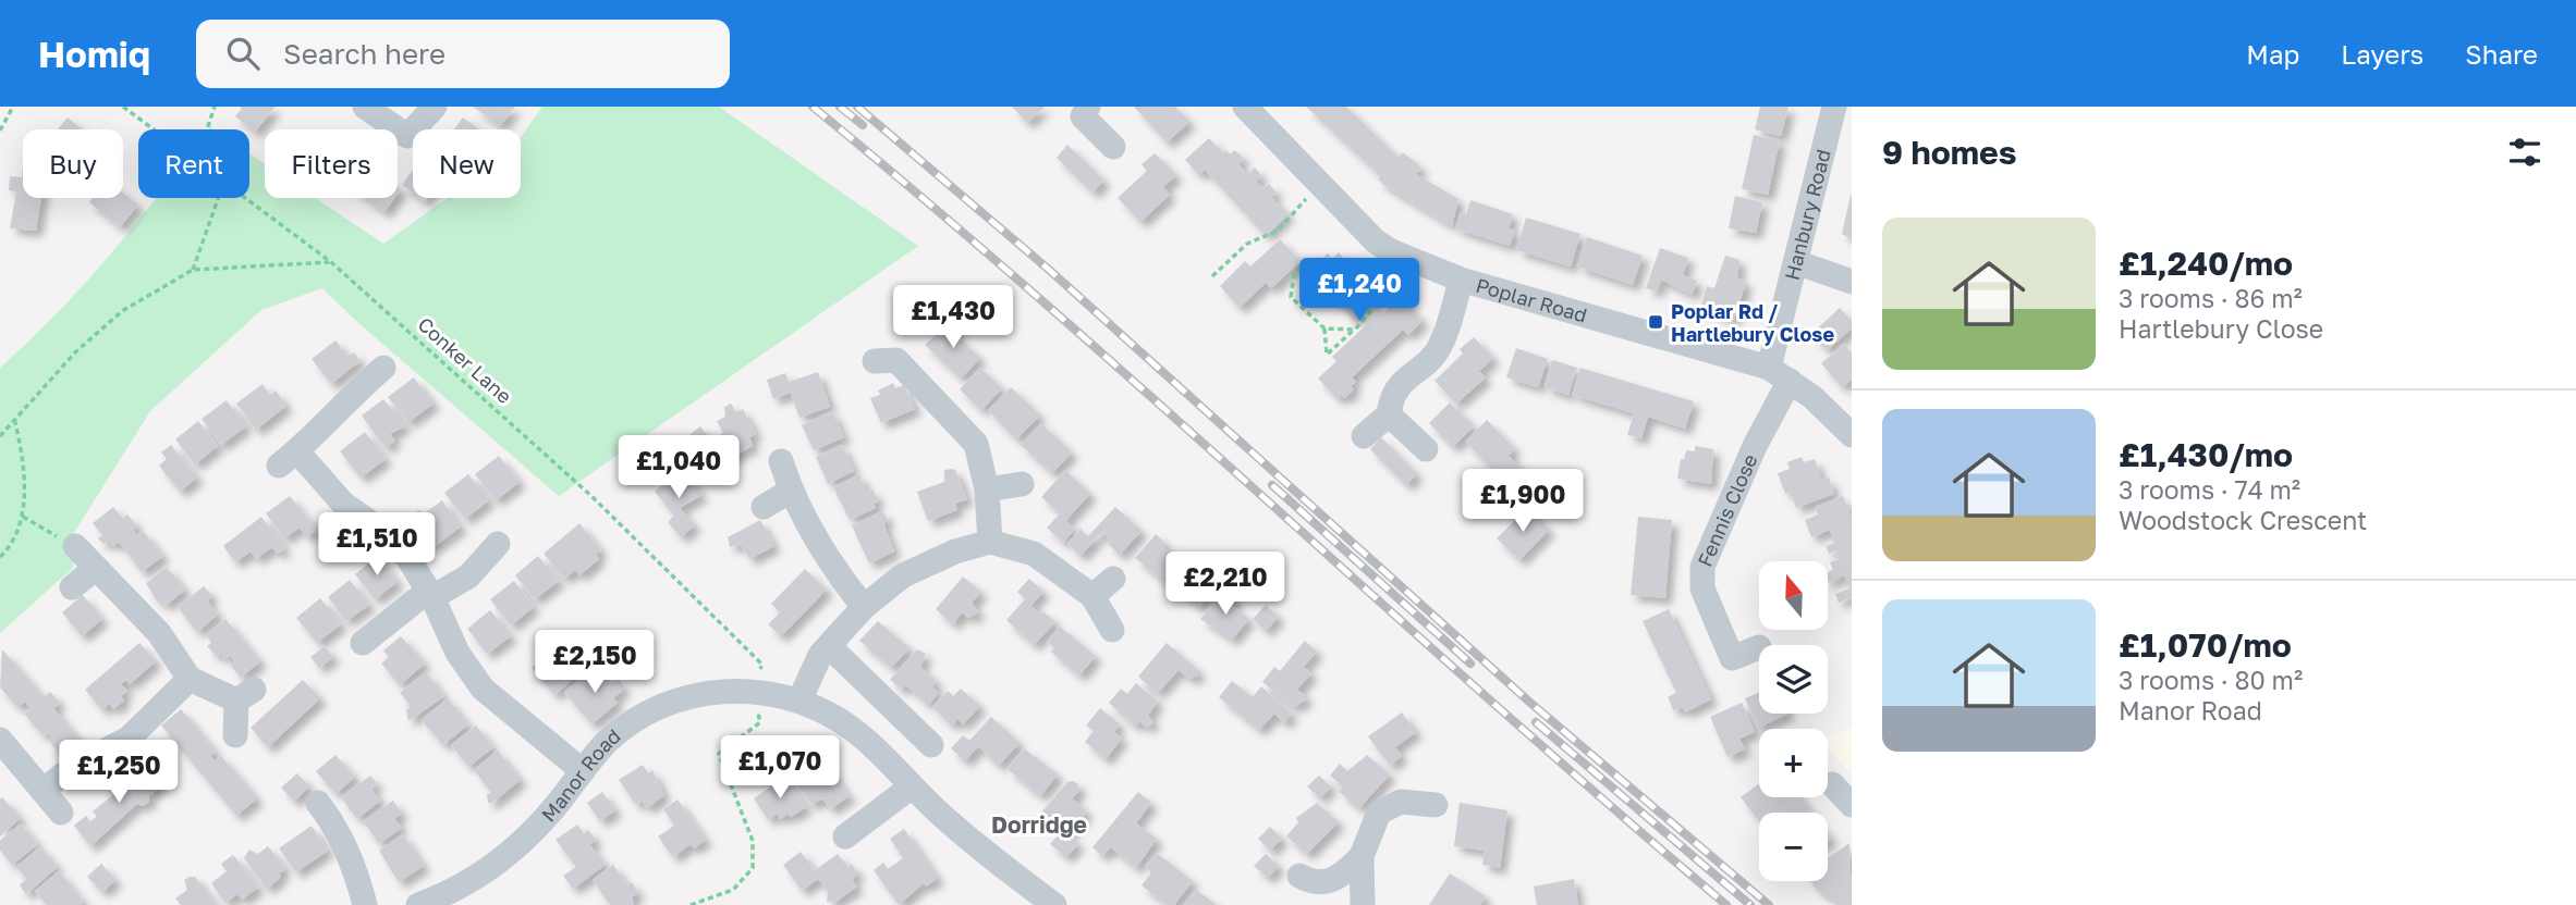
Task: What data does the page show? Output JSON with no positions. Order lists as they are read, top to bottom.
{
  "streets": {
    "street": [
      "Hanbury Road",
      "Poplar Road",
      "Fennis Close",
      "Manor Road"
    ],
    "path": ["Conker Lane"]
  },
  "crossings": [
    ["Hanbury Road", "Poplar Road"],
    ["Hanbury Road", "Fennis Close"],
    ["Poplar Road", "Fennis Close"]
  ],
  "districts": ["Dorridge"],
  "places": {
    "transit": ["Poplar Rd / Hartlebury Close"]
  },
  "north": "top",
  "page": {
    "header": "Homiq",
    "search": "Search here",
    "nav": ["Map", "Layers", "Share"],
    "heading": "9 homes",
    "chip": [
      "Buy",
      "Rent",
      "Filters",
      "New"
    ],
    "list": [
      {
        "name": "£1,240/mo",
        "note": "3 rooms · 86 m² · Hartlebury Close"
      },
      {
        "name": "£1,430/mo",
        "note": "3 rooms · 74 m² · Woodstock Crescent"
      },
      {
        "name": "£1,070/mo",
        "note": "3 rooms · 80 m² · Manor Road"
      }
    ],
    "price": [
      "£1,240",
      "£1,430",
      "£1,040",
      "£1,900",
      "£1,510",
      "£2,210",
      "£2,150",
      "£1,070",
      "£1,250"
    ],
    "map_buttons": ["+", "−"]
  }
}
